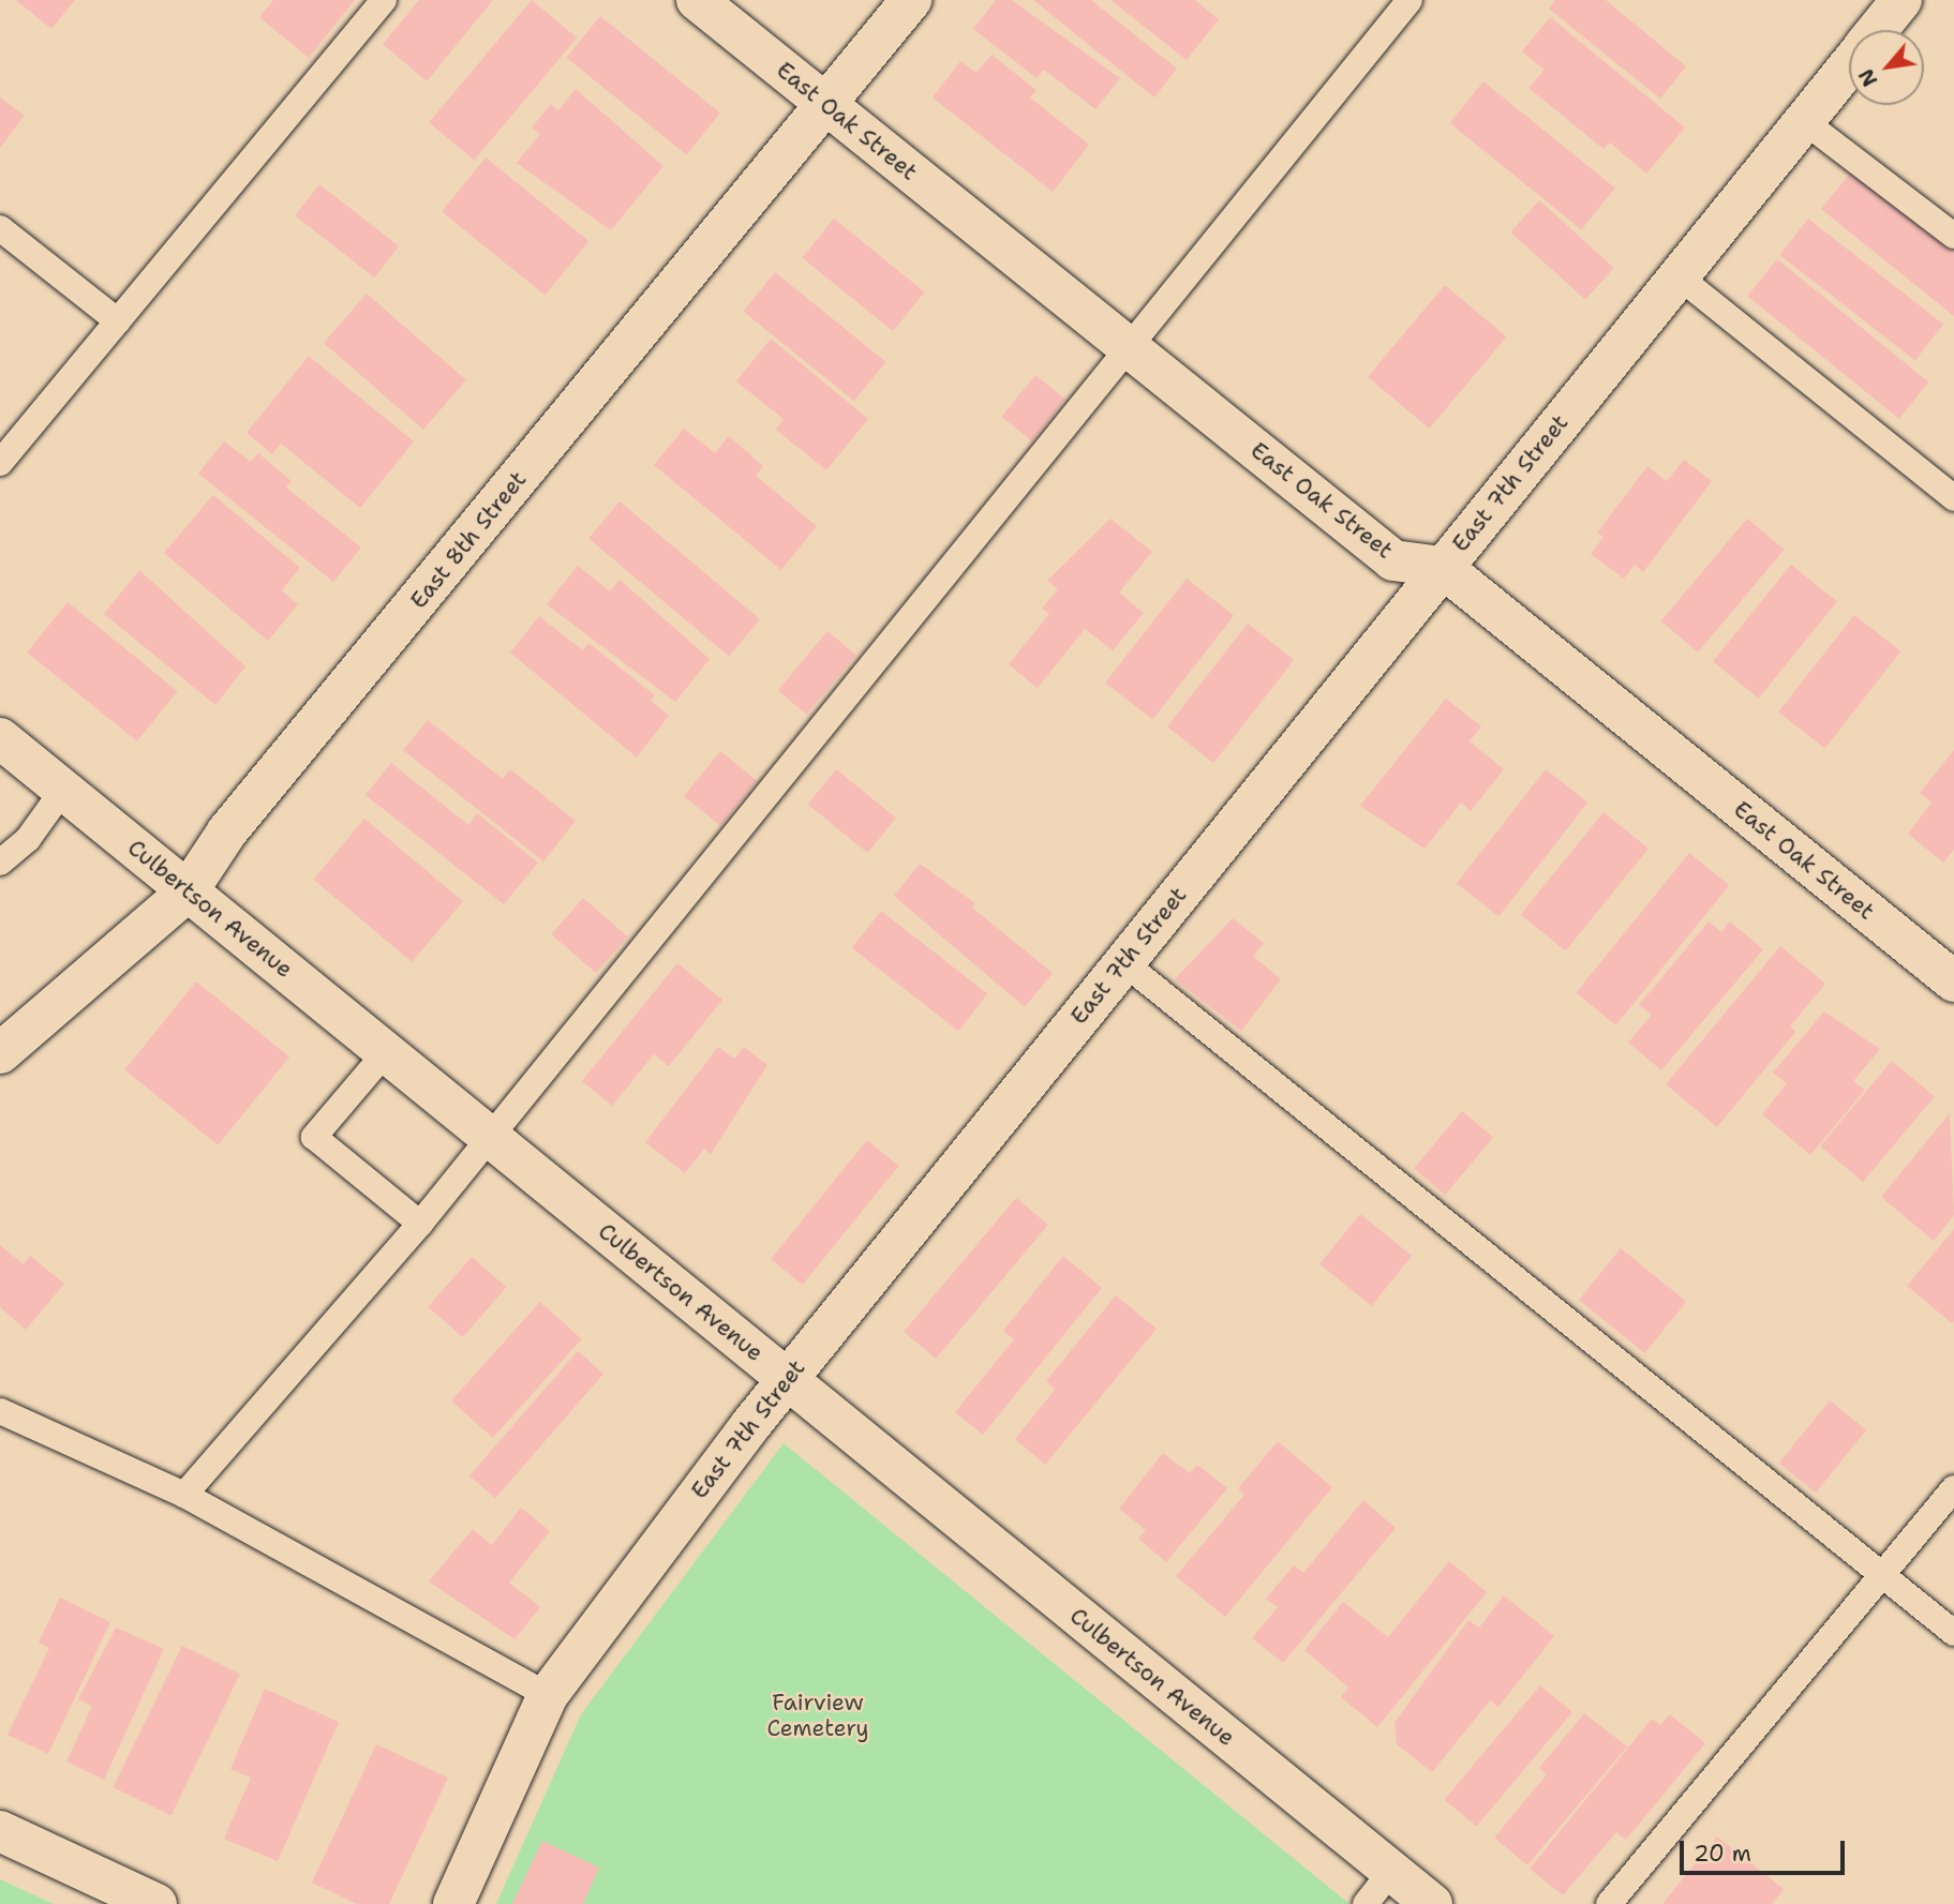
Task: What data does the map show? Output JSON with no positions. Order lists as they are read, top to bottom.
{
  "streets": {
    "street": [
      "East Oak Street",
      "East 7th Street",
      "East 8th Street",
      "Culbertson Avenue"
    ]
  },
  "crossings": [
    ["East Oak Street", "East 7th Street"],
    ["East Oak Street", "East 8th Street"],
    ["East 7th Street", "Culbertson Avenue"],
    ["East 8th Street", "Culbertson Avenue"]
  ],
  "parks": ["Fairview Cemetery"],
  "scale_bar": "20 m",
  "north": "bottom left"
}
